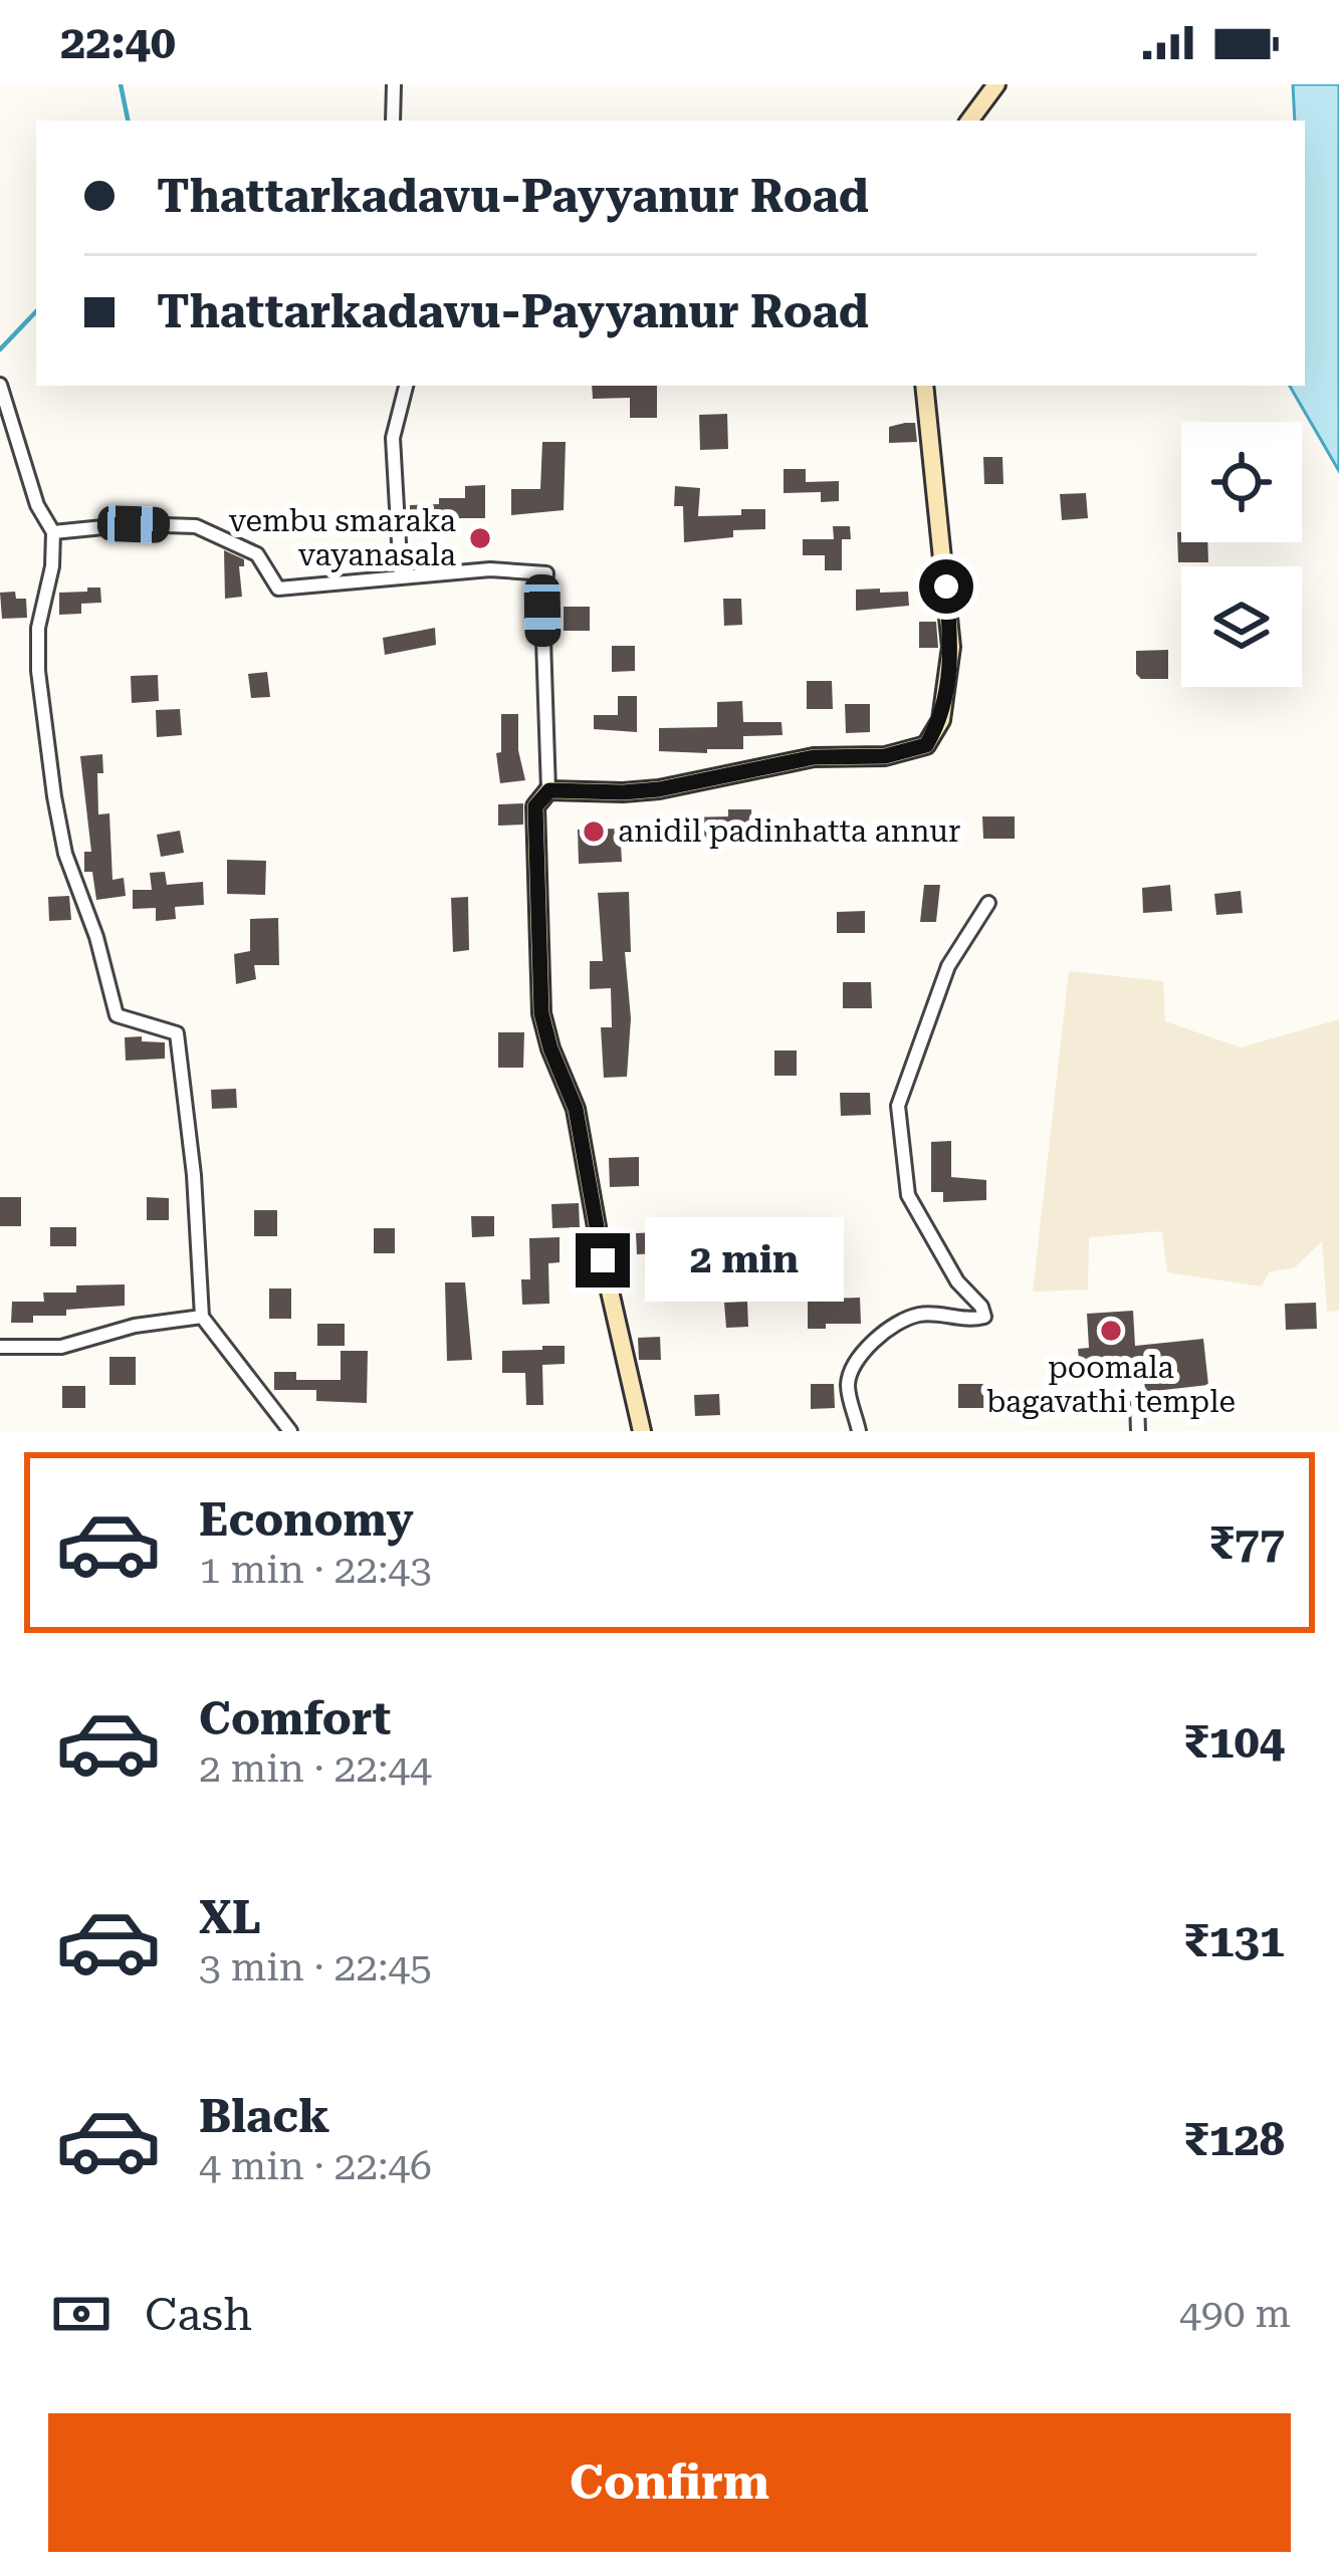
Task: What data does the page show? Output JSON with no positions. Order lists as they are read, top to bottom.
{
  "places": ["vembu smaraka vayanasala", "anidil padinhatta annur", "poomala bagavathi temple"],
  "page": {
    "status": "22:40",
    "banner": ["Thattarkadavu-Payyanur Road", "Thattarkadavu-Payyanur Road"],
    "bubble": "2 min",
    "list": [
      {
        "name": "Economy",
        "note": "1 min · 22:43",
        "value": "₹77"
      },
      {
        "name": "Comfort",
        "note": "2 min · 22:44",
        "value": "₹104"
      },
      {
        "name": "XL",
        "note": "3 min · 22:45",
        "value": "₹131"
      },
      {
        "name": "Black",
        "note": "4 min · 22:46",
        "value": "₹128"
      }
    ],
    "pay": ["Cash", "490 m"],
    "buttons": "Confirm"
  }
}
